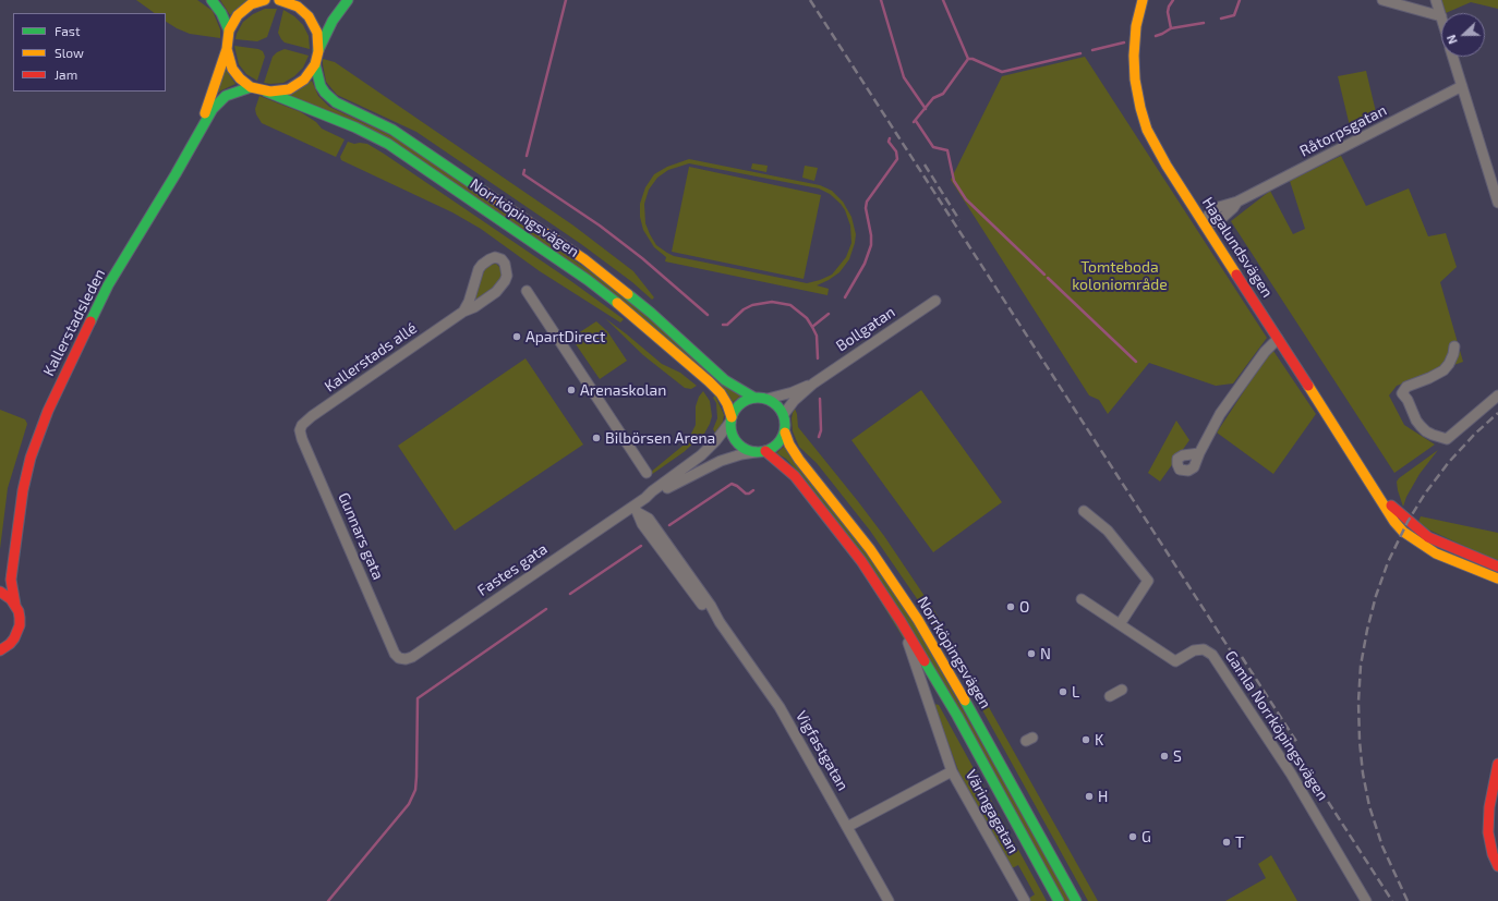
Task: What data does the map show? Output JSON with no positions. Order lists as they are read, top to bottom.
{
  "streets": {
    "main road": ["Norrköpingsvägen", "Hagalundsvägen", "Kallerstadsleden"],
    "street": [
      "Råtorpsgatan",
      "Bollgatan",
      "Kallerstads allé",
      "Gunnars gata",
      "Fastes gata",
      "Gamla Norrköpingsvägen",
      "Vigfastgatan",
      "Väringagatan"
    ]
  },
  "crossings": [
    ["Råtorpsgatan", "Hagalundsvägen"],
    ["Norrköpingsvägen", "Kallerstadsleden"],
    ["Norrköpingsvägen", "Bollgatan"],
    ["Norrköpingsvägen", "Fastes gata"],
    ["Bollgatan", "Fastes gata"],
    ["Kallerstads allé", "Gunnars gata"],
    ["Gunnars gata", "Fastes gata"],
    ["Fastes gata", "Vigfastgatan"],
    ["Vigfastgatan", "Väringagatan"]
  ],
  "parks": ["Tomteboda koloniområde"],
  "places": [
    "ApartDirect",
    "Arenaskolan",
    "Bilbörsen Arena",
    "O",
    "N",
    "L",
    "K",
    "S",
    "H",
    "G",
    "T"
  ],
  "legend": ["Fast", "Slow", "Jam"],
  "north": "left"
}
